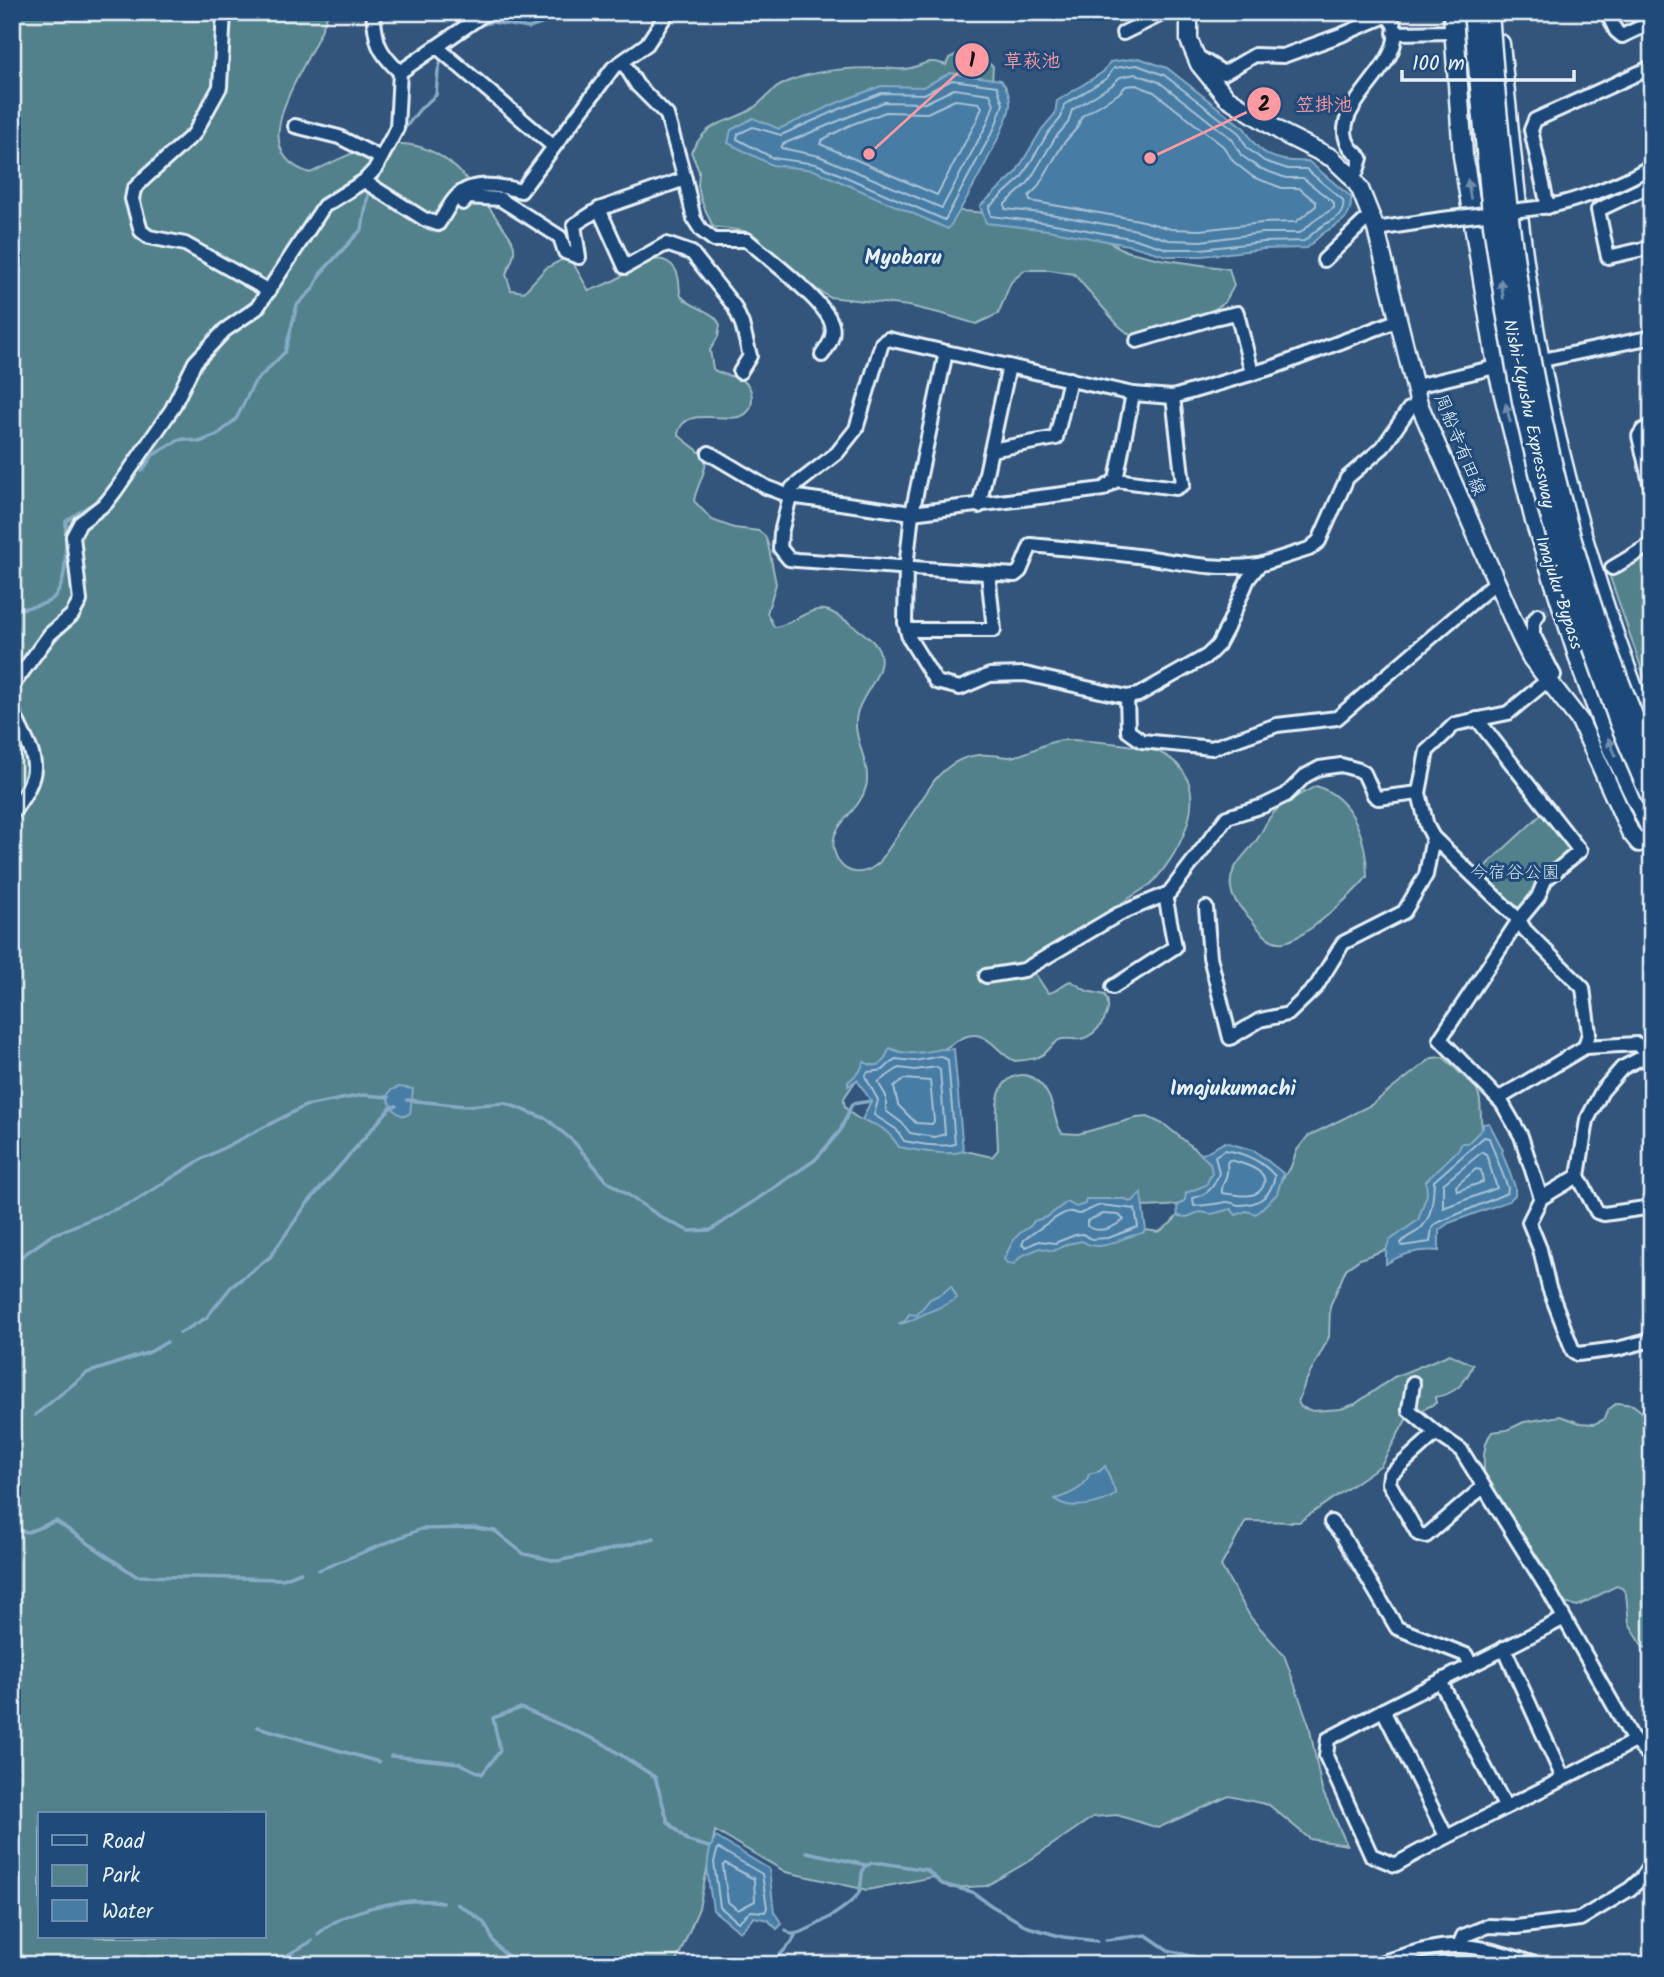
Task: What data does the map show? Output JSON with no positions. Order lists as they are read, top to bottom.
{
  "streets": {
    "highway": ["Nishi-Kyushu Expressway", "Imajuku Bypass"],
    "main road": ["周船寺有田線"]
  },
  "districts": ["Myobaru", "Imajukumachi"],
  "parks": ["今宿谷公園"],
  "places": ["草萩池", "笠掛池"],
  "legend": ["Road", "Park", "Water"],
  "scale_bar": "100 m"
}
